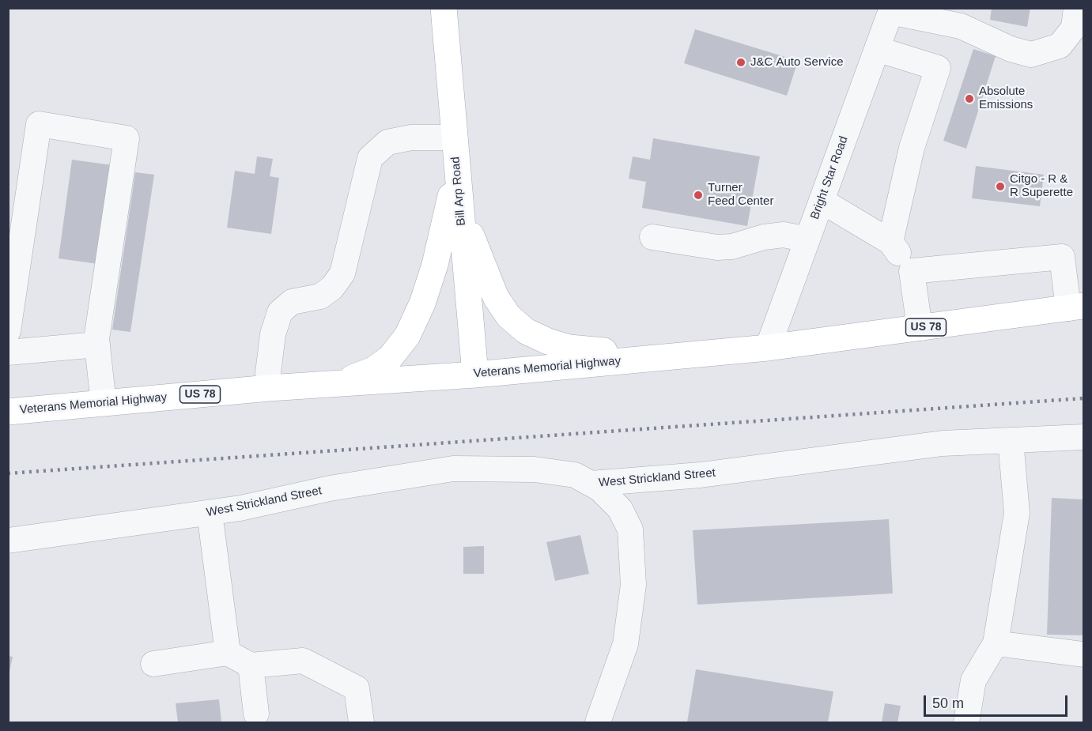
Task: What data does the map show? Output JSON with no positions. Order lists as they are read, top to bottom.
{
  "streets": {
    "main road": ["Bill Arp Road", "US 78", "Veterans Memorial Highway"],
    "street": ["Bright Star Road", "West Strickland Street"]
  },
  "crossings": [
    ["Bright Star Road", "Veterans Memorial Highway"],
    ["Bill Arp Road", "Veterans Memorial Highway"]
  ],
  "places": [
    "J&C Auto Service",
    "Absolute Emissions",
    "Citgo - R & R Superette",
    "Turner Feed Center"
  ],
  "scale_bar": "50 m"
}
